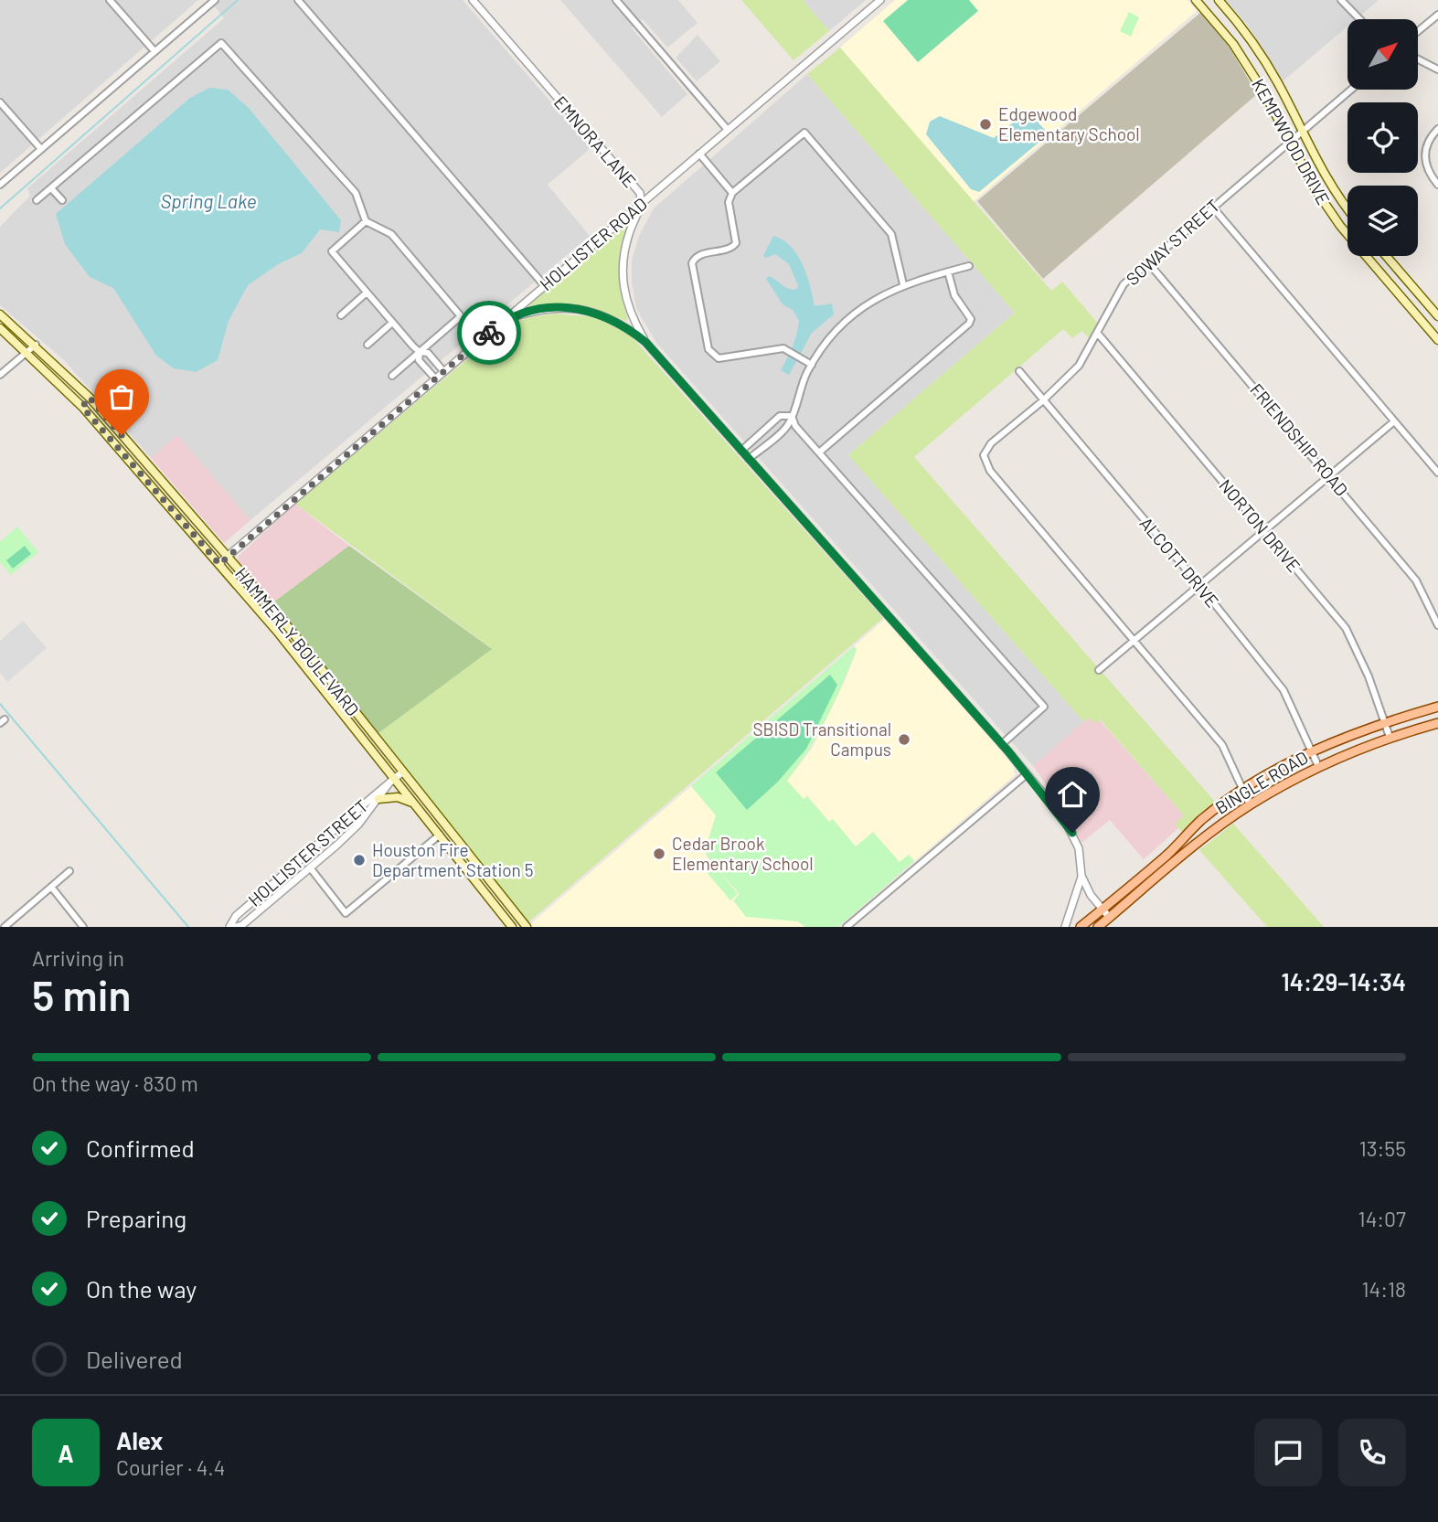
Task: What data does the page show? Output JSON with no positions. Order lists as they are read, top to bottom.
{
  "streets": {
    "main road": ["KEMPWOOD DRIVE", "HAMMERLY BOULEVARD", "BINGLE ROAD"],
    "street": [
      "EMNORA LANE",
      "SOWAY STREET",
      "HOLLISTER ROAD",
      "FRIENDSHIP ROAD",
      "NORTON DRIVE",
      "ALCOTT DRIVE",
      "HOLLISTER STREET"
    ]
  },
  "crossings": [
    ["EMNORA LANE", "HOLLISTER ROAD"],
    ["EMNORA LANE", "BINGLE ROAD"],
    ["KEMPWOOD DRIVE", "SOWAY STREET"],
    ["SOWAY STREET", "FRIENDSHIP ROAD"],
    ["SOWAY STREET", "NORTON DRIVE"],
    ["SOWAY STREET", "ALCOTT DRIVE"],
    ["HOLLISTER ROAD", "HAMMERLY BOULEVARD"],
    ["NORTON DRIVE", "BINGLE ROAD"],
    ["ALCOTT DRIVE", "BINGLE ROAD"],
    ["HAMMERLY BOULEVARD", "HOLLISTER STREET"]
  ],
  "water": ["Spring Lake"],
  "places": [
    "Edgewood Elementary School",
    "SBISD Transitional Campus",
    "Cedar Brook Elementary School",
    "Houston Fire Department Station 5"
  ],
  "north": "top right",
  "page": {
    "heading": ["5 min", "Arriving in", "14:29–14:34"],
    "panel": ["Alex", "Courier · 4.4"],
    "bar": "On the way · 830 m",
    "list": [
      ["Confirmed", "13:55"],
      ["Preparing", "14:07"],
      ["On the way", "14:18"],
      "Delivered"
    ],
    "round": "A"
  }
}
